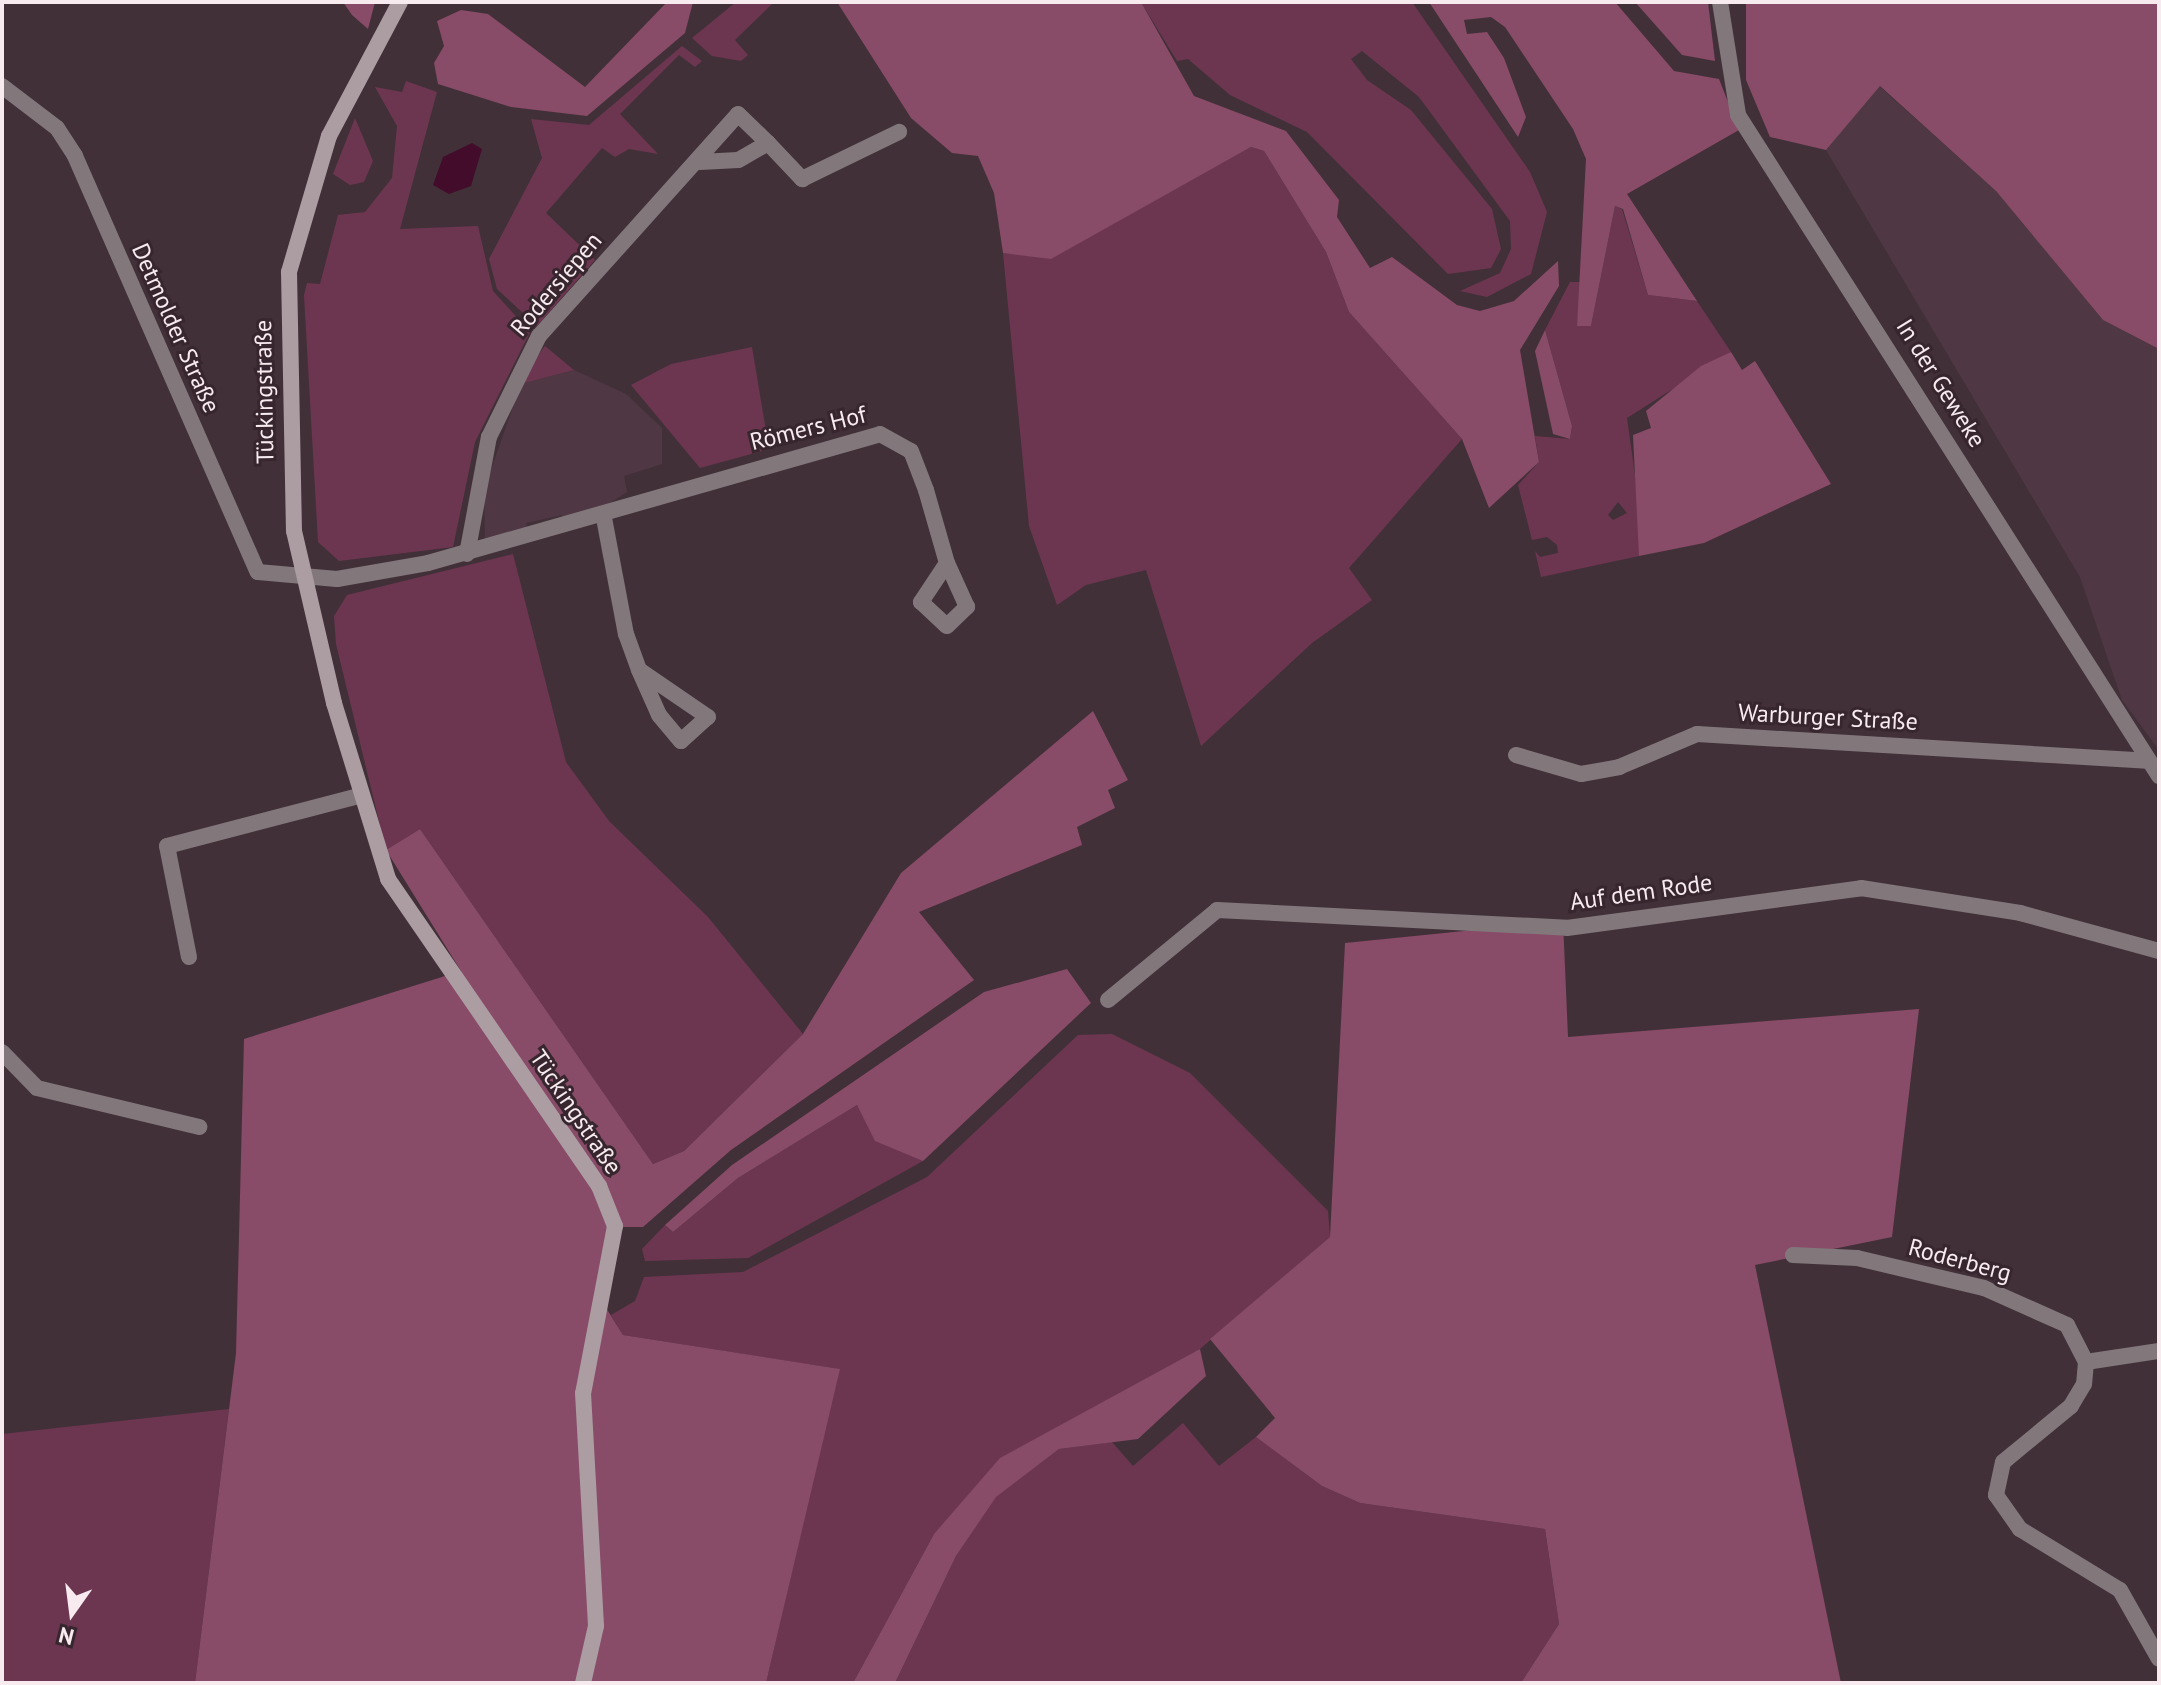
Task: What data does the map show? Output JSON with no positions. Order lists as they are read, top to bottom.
{
  "streets": {
    "street": [
      "Rodersiepen",
      "Detmolder Straße",
      "In der Geweke",
      "Tückingstraße",
      "Römers Hof",
      "Warburger Straße",
      "Auf dem Rode",
      "Roderberg"
    ]
  },
  "crossings": [
    ["Rodersiepen", "Römers Hof"],
    ["Detmolder Straße", "Tückingstraße"],
    ["Detmolder Straße", "Römers Hof"],
    ["In der Geweke", "Warburger Straße"],
    ["Tückingstraße", "Römers Hof"]
  ],
  "north": "bottom"
}
